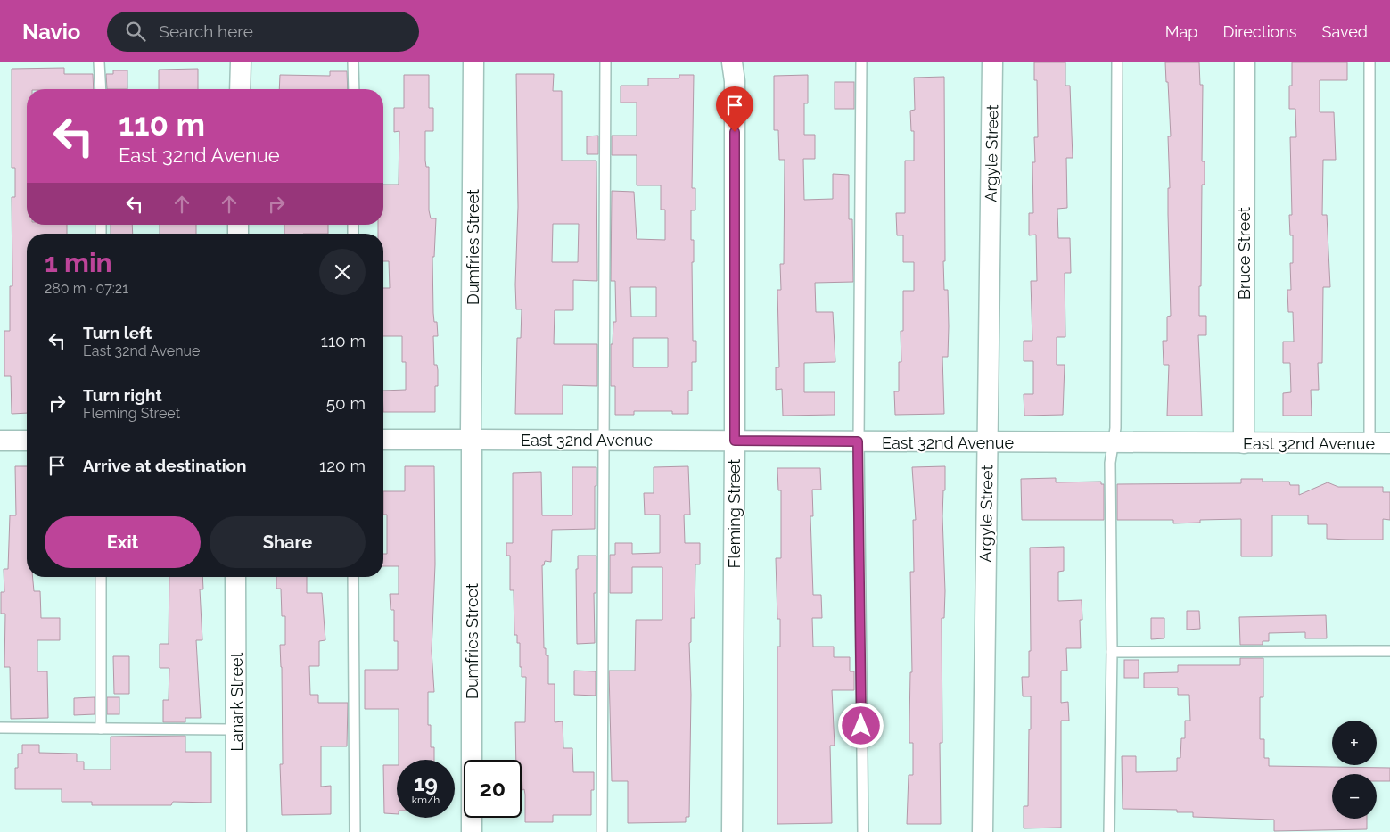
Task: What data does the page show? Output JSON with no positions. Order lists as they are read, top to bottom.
{
  "streets": {
    "street": [
      "Argyle Street",
      "Dumfries Street",
      "Bruce Street",
      "East 32nd Avenue",
      "Fleming Street",
      "Lanark Street"
    ]
  },
  "crossings": [
    ["Argyle Street", "East 32nd Avenue"],
    ["Dumfries Street", "East 32nd Avenue"],
    ["Bruce Street", "East 32nd Avenue"],
    ["East 32nd Avenue", "Fleming Street"]
  ],
  "page": {
    "header": "Navio",
    "search": "Search here",
    "nav": ["Map", "Directions", "Saved"],
    "turn": ["110 m", "East 32nd Avenue"],
    "heading": ["1 min", "280 m · 07:21"],
    "list": [
      {
        "name": "Turn left",
        "note": "East 32nd Avenue",
        "value": "110 m"
      },
      {
        "name": "Turn right",
        "note": "Fleming Street",
        "value": "50 m"
      },
      {
        "name": "Arrive at destination",
        "value": "120 m"
      }
    ],
    "buttons": ["Exit", "Share"],
    "map_buttons": ["+", "−"],
    "speed": "19 km/h",
    "limit": "20"
  }
}
